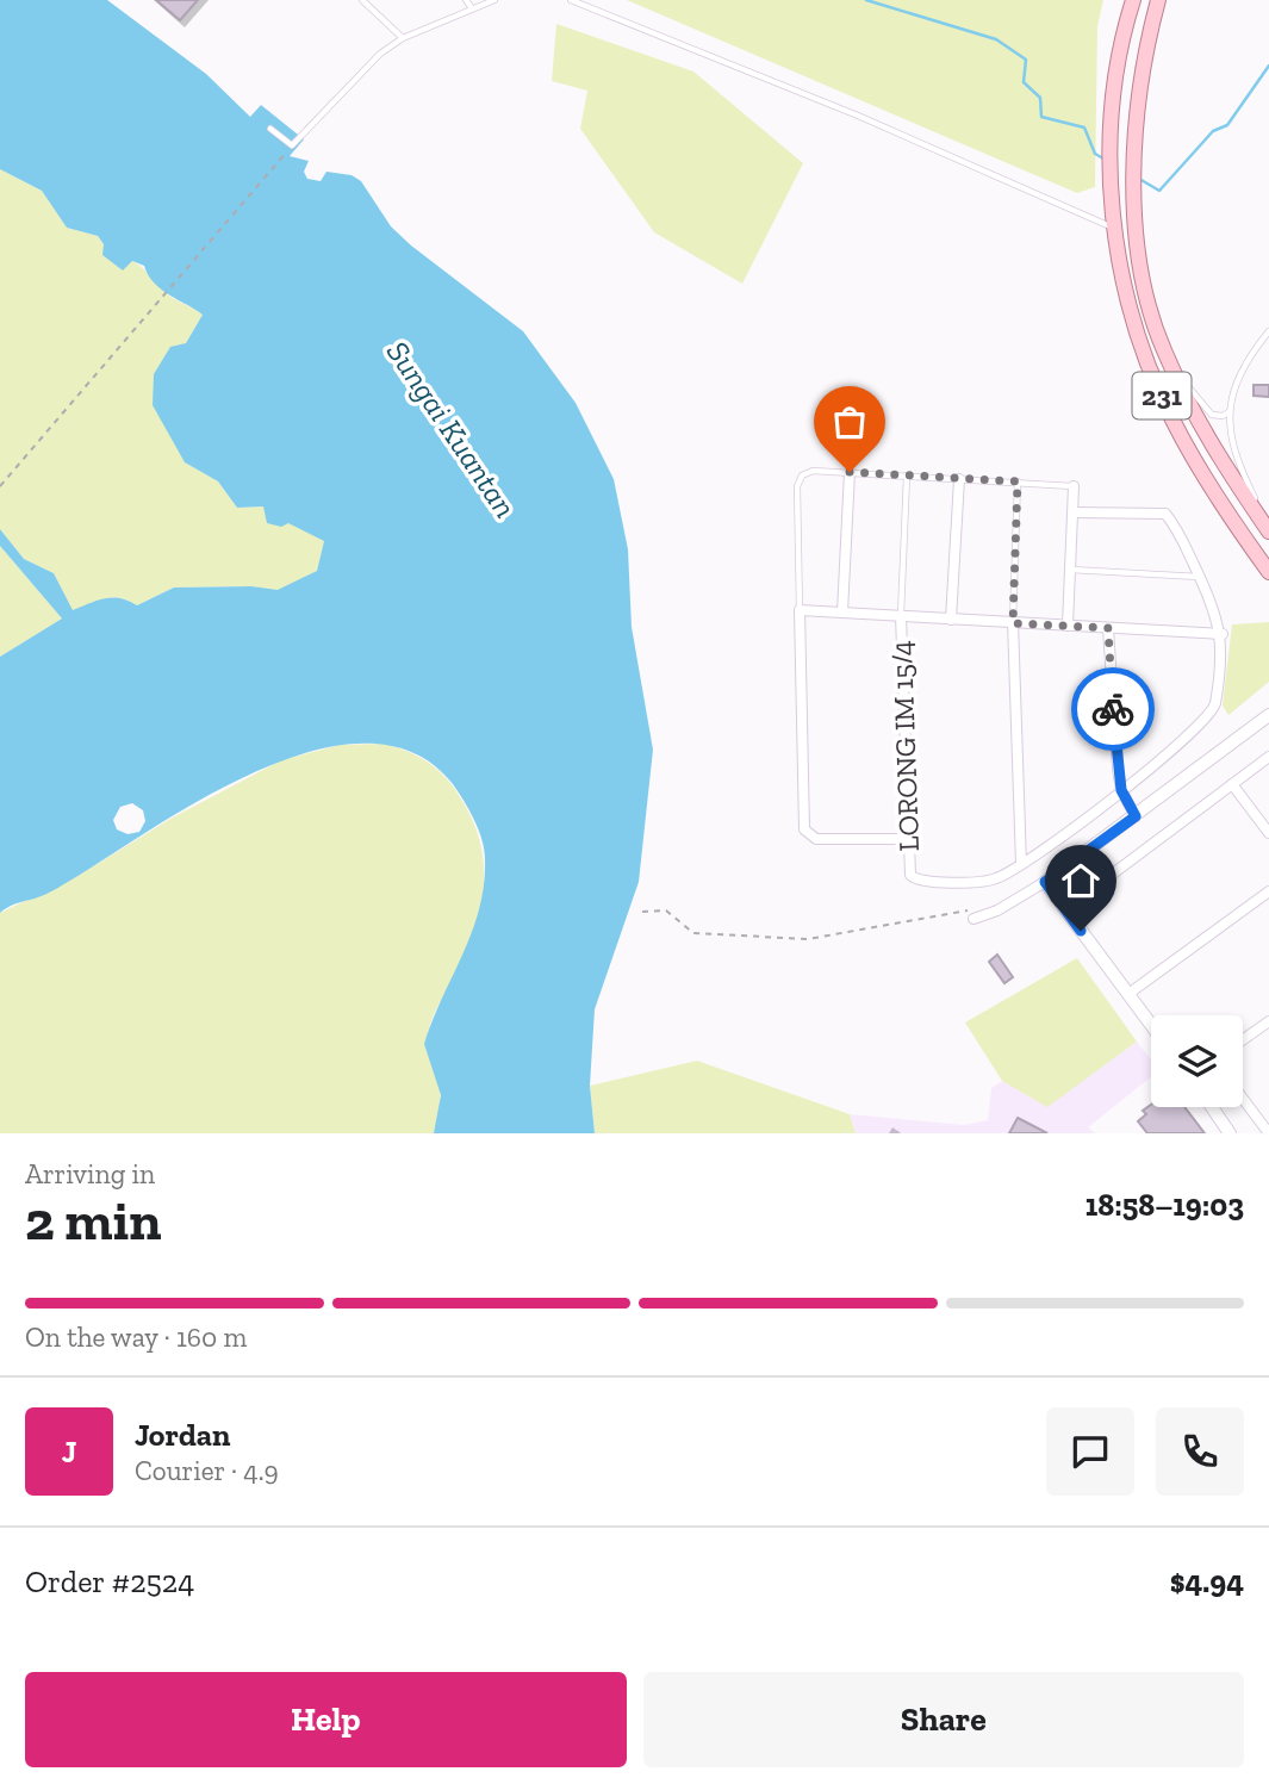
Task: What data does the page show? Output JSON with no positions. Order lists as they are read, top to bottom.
{
  "streets": {
    "main road": ["231"],
    "street": ["LORONG IM 15/4"]
  },
  "water": ["Sungai Kuantan"],
  "page": {
    "heading": ["2 min", "Arriving in", "18:58–19:03"],
    "panel": [
      "Jordan",
      "Courier · 4.9",
      "Order #2524",
      "$4.94"
    ],
    "bar": "On the way · 160 m",
    "round": "J",
    "buttons": ["Help", "Share"]
  }
}
